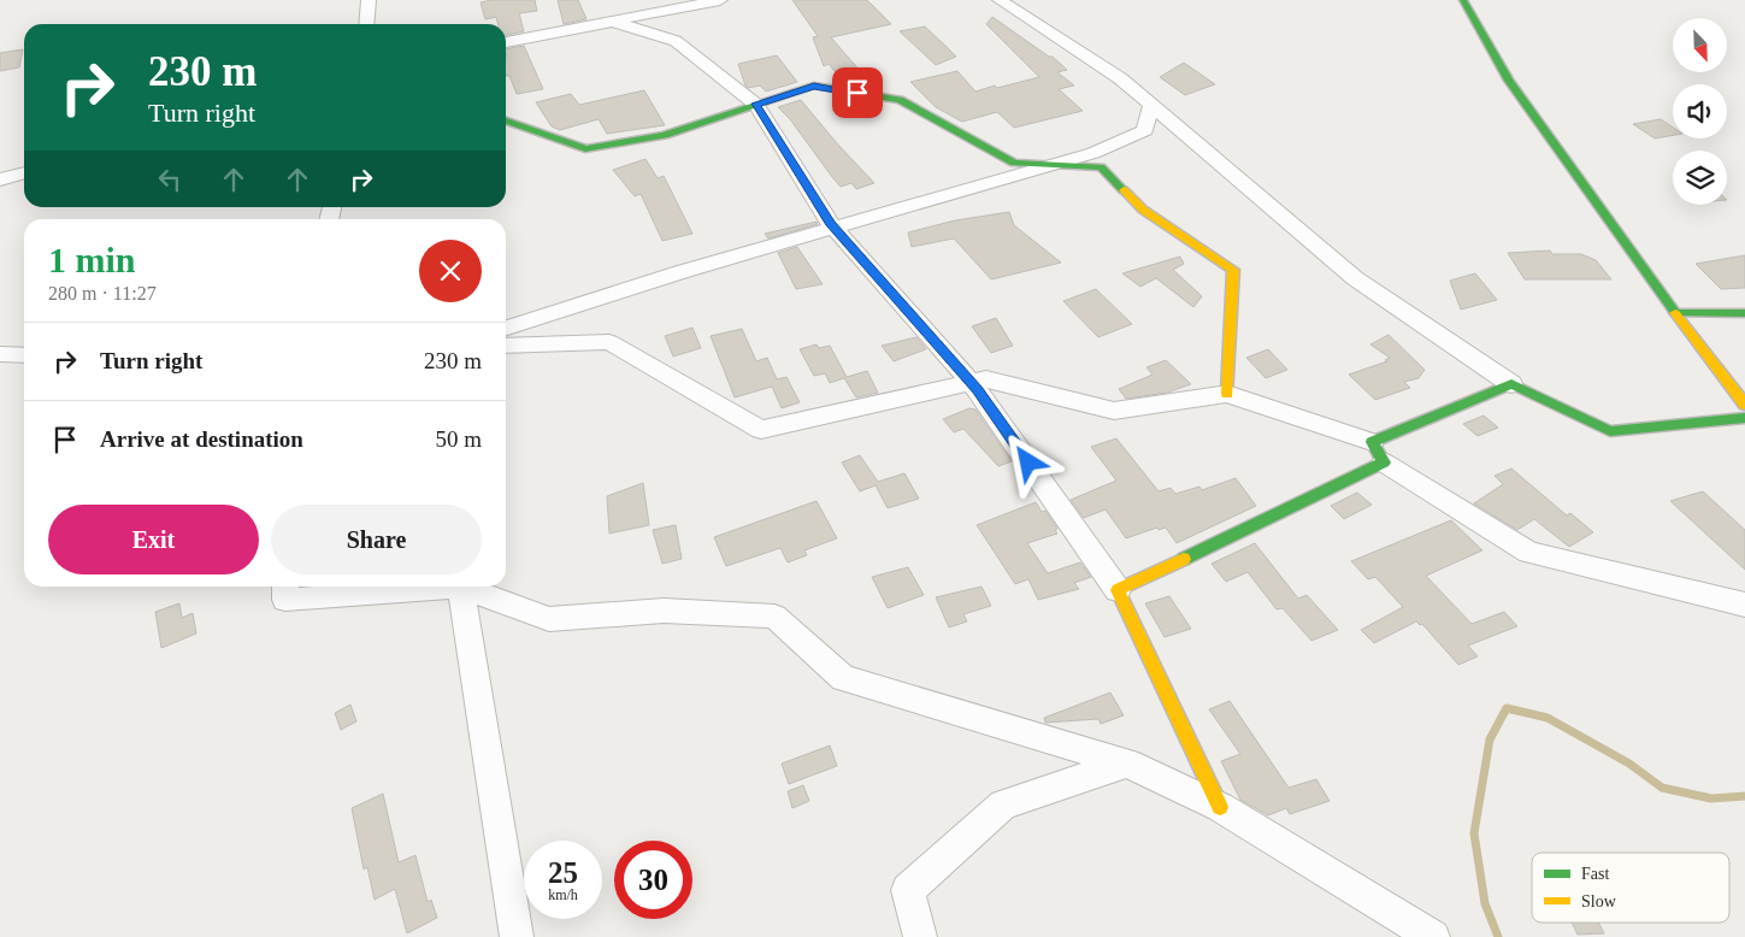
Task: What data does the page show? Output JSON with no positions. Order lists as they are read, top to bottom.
{
  "legend": ["Fast", "Slow"],
  "north": "bottom right",
  "page": {
    "turn": ["230 m", "Turn right"],
    "heading": ["1 min", "280 m · 11:27"],
    "list": [
      {
        "name": "Turn right",
        "value": "230 m"
      },
      {
        "name": "Arrive at destination",
        "value": "50 m"
      }
    ],
    "buttons": ["Exit", "Share"],
    "speed": "25 km/h",
    "limit": "30"
  }
}
